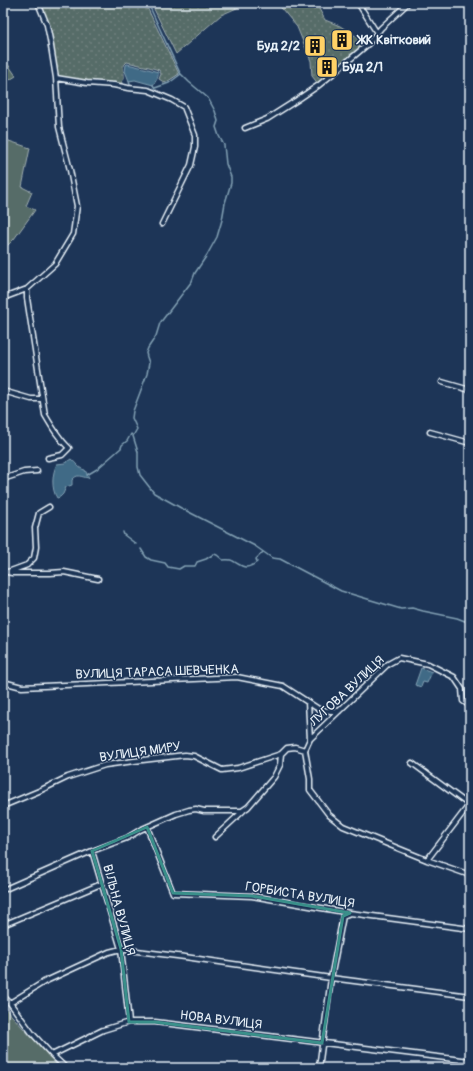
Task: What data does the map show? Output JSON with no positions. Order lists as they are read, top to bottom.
{
  "streets": {
    "street": [
      "ВУЛИЦЯ ТАРАСА ШЕВЧЕНКА",
      "ЛУГОВА ВУЛИЦЯ",
      "ВУЛИЦЯ МИРУ",
      "ГОРБИСТА ВУЛИЦЯ",
      "ВІЛЬНА ВУЛИЦЯ",
      "НОВА ВУЛИЦЯ"
    ]
  },
  "crossings": [
    ["ВУЛИЦЯ ТАРАСА ШЕВЧЕНКА", "ЛУГОВА ВУЛИЦЯ"],
    ["ВІЛЬНА ВУЛИЦЯ", "НОВА ВУЛИЦЯ"]
  ],
  "places": {
    "building": ["ЖК Квітковий", "Буд 2/2", "Буд 2/1"]
  }
}
